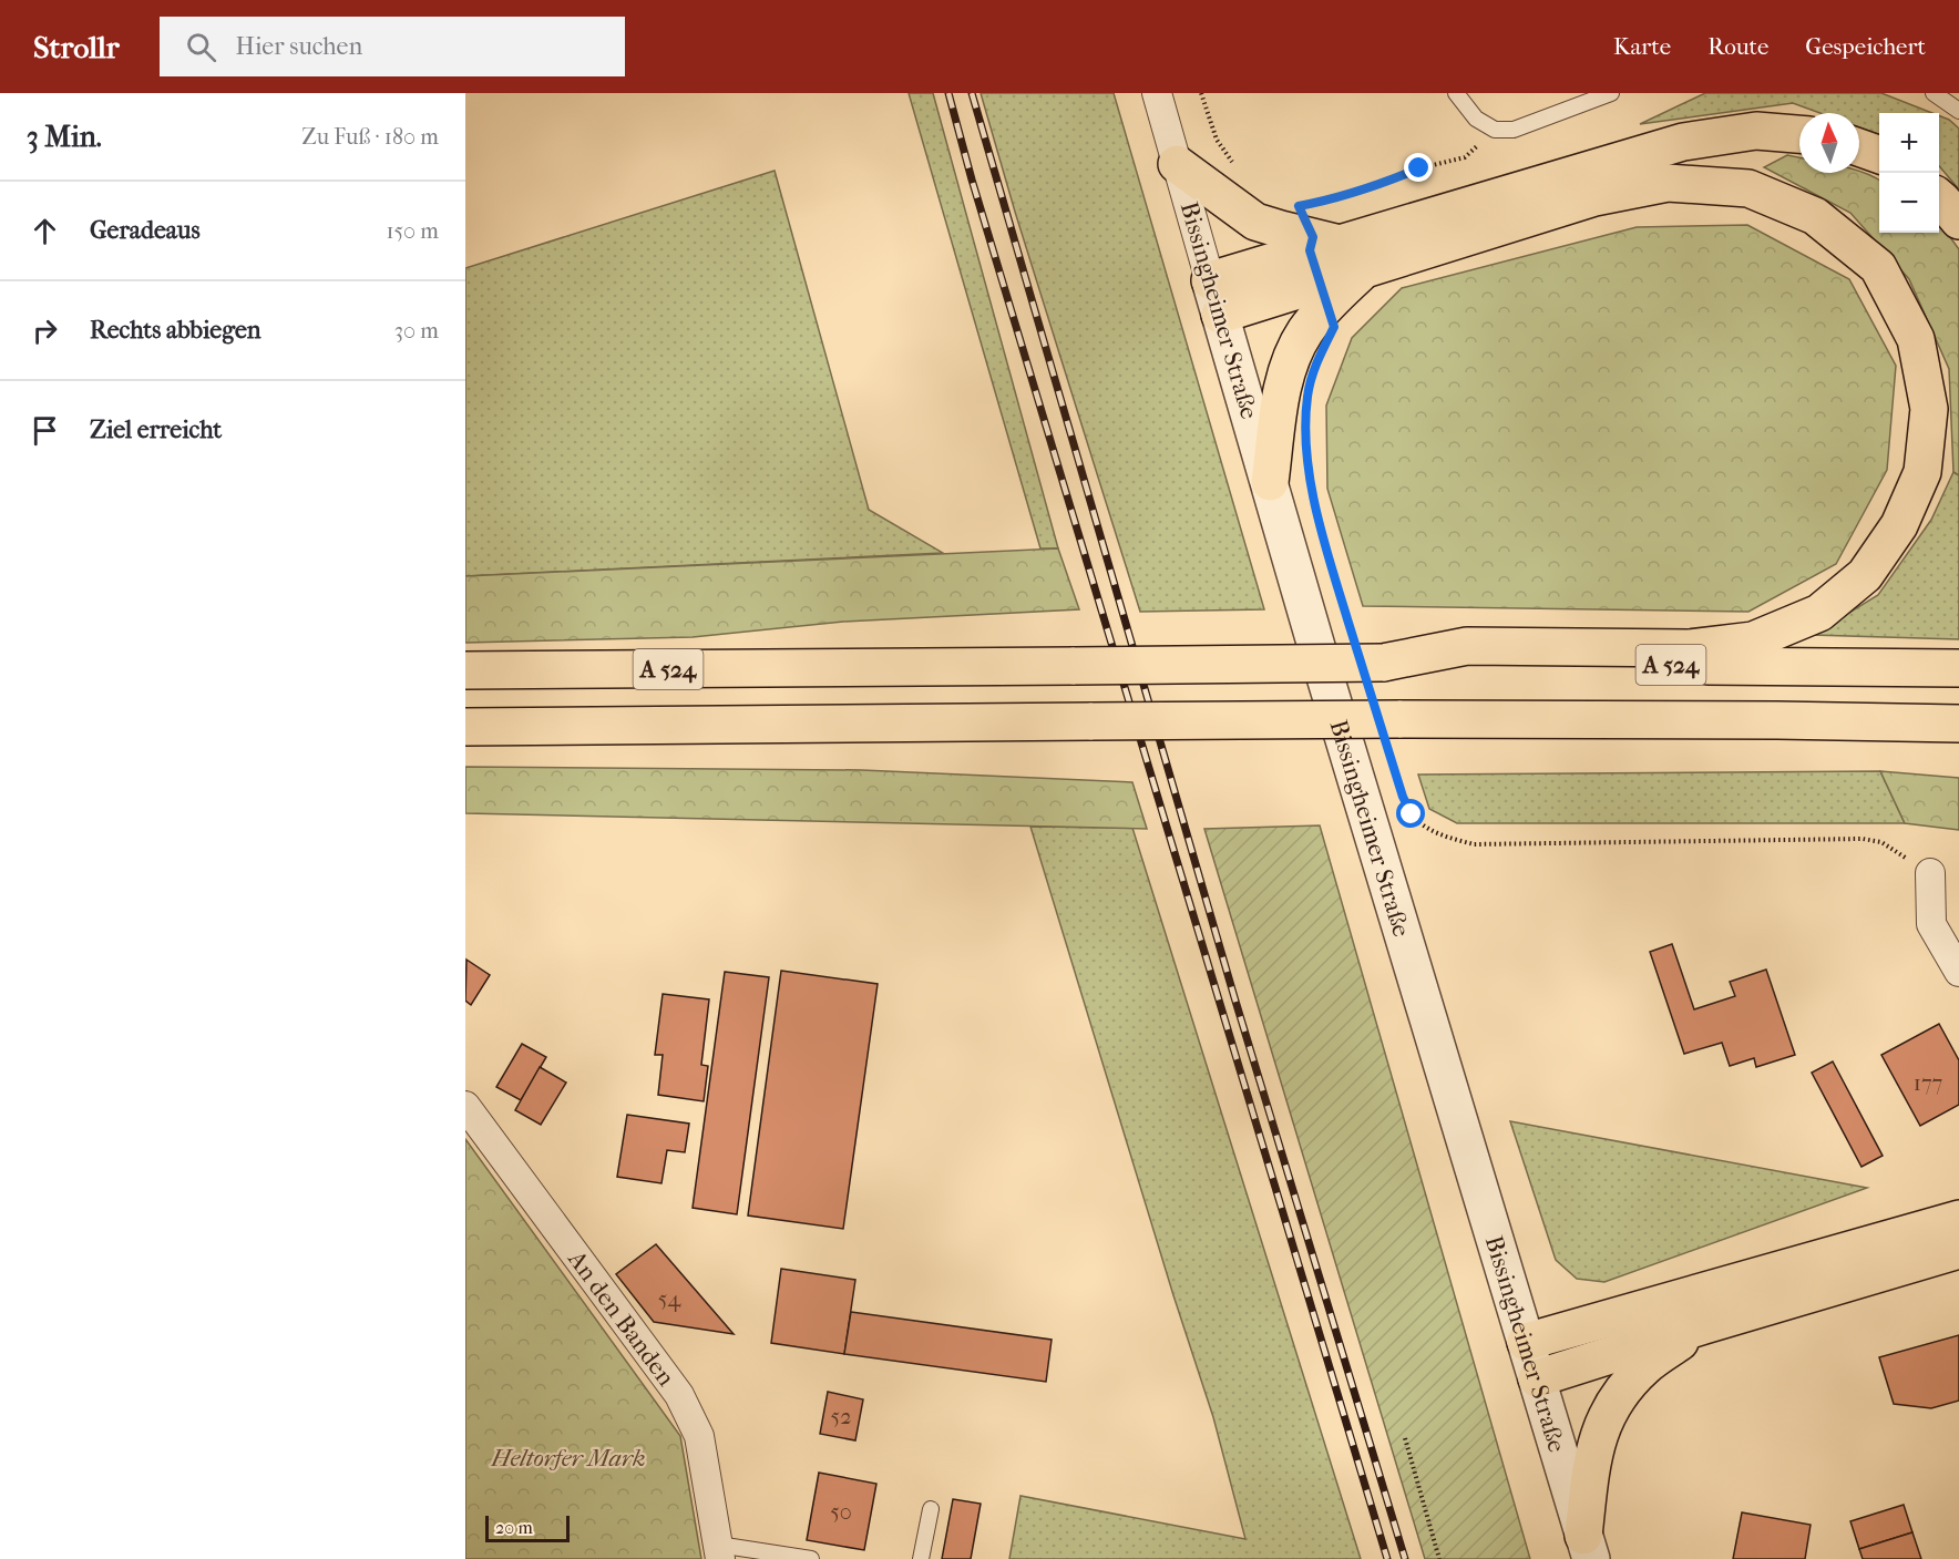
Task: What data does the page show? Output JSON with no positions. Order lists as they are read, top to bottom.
{
  "streets": {
    "highway": ["A 524"],
    "street": ["Bissingheimer Straße", "An den Banden"]
  },
  "parks": ["Heltorfer Mark"],
  "house_numbers": [
    "177",
    "54",
    "52",
    "50"
  ],
  "scale_bar": "20 m",
  "north": "top",
  "page": {
    "header": "Strollr",
    "search": "Hier suchen",
    "nav": ["Karte", "Route", "Gespeichert"],
    "heading": ["3 Min.", "Zu Fuß · 180 m"],
    "map_buttons": ["+", "−"],
    "list": [
      ["Geradeaus", "150 m"],
      ["Rechts abbiegen", "30 m"],
      "Ziel erreicht"
    ],
    "scale": "20 m"
  }
}
